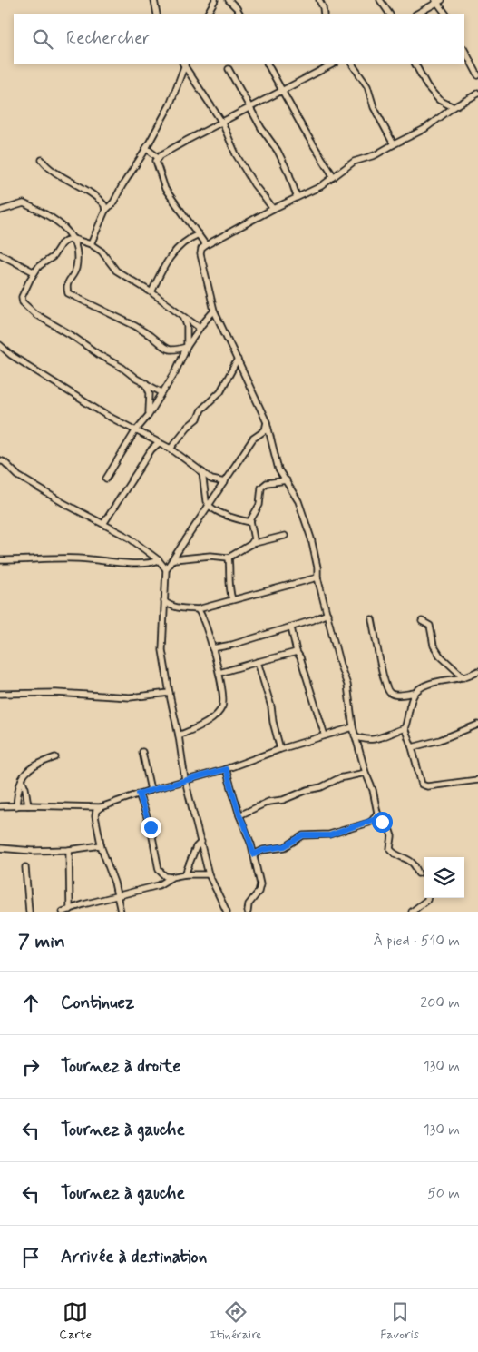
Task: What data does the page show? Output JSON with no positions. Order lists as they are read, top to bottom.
{
  "page": {
    "search": "Rechercher",
    "heading": ["7 min", "À pied · 510 m"],
    "list": [
      ["Continuez", "200 m"],
      ["Tournez à droite", "130 m"],
      ["Tournez à gauche", "130 m"],
      ["Tournez à gauche", "50 m"],
      "Arrivée à destination"
    ],
    "nav": ["Carte", "Itinéraire", "Favoris"]
  }
}
